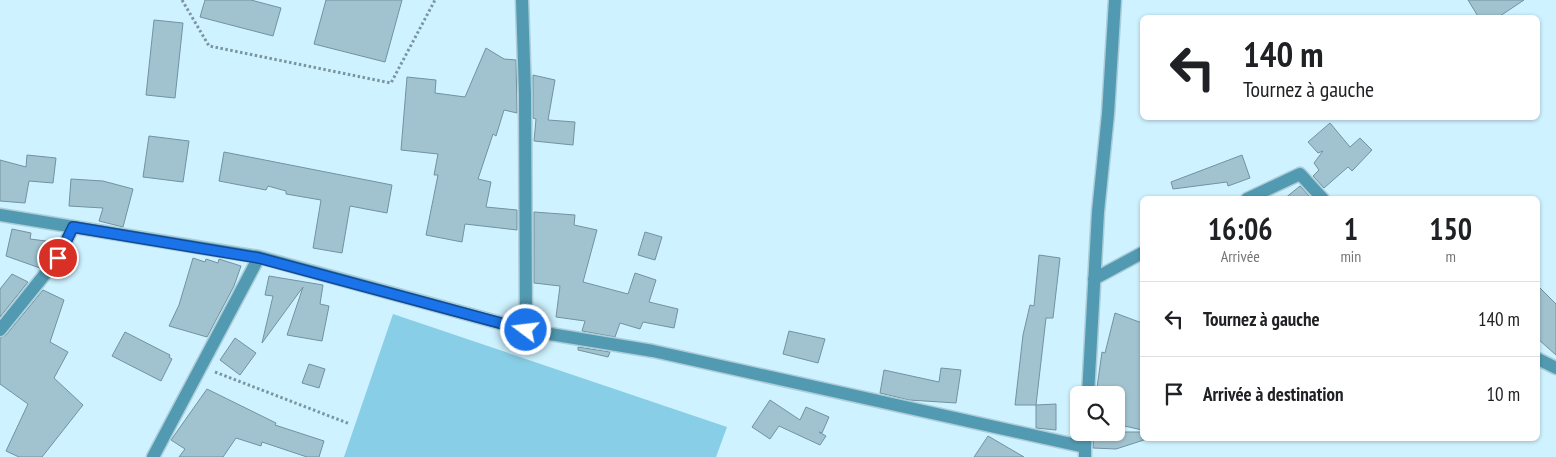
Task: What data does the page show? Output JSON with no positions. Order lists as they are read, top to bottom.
{
  "page": {
    "turn": ["140 m", "Tournez à gauche"],
    "eta": [
      "16:06",
      "Arrivée",
      "1",
      "min",
      "150",
      "m"
    ],
    "list": [
      {
        "name": "Tournez à gauche",
        "value": "140 m"
      },
      {
        "name": "Arrivée à destination",
        "value": "10 m"
      }
    ]
  }
}
